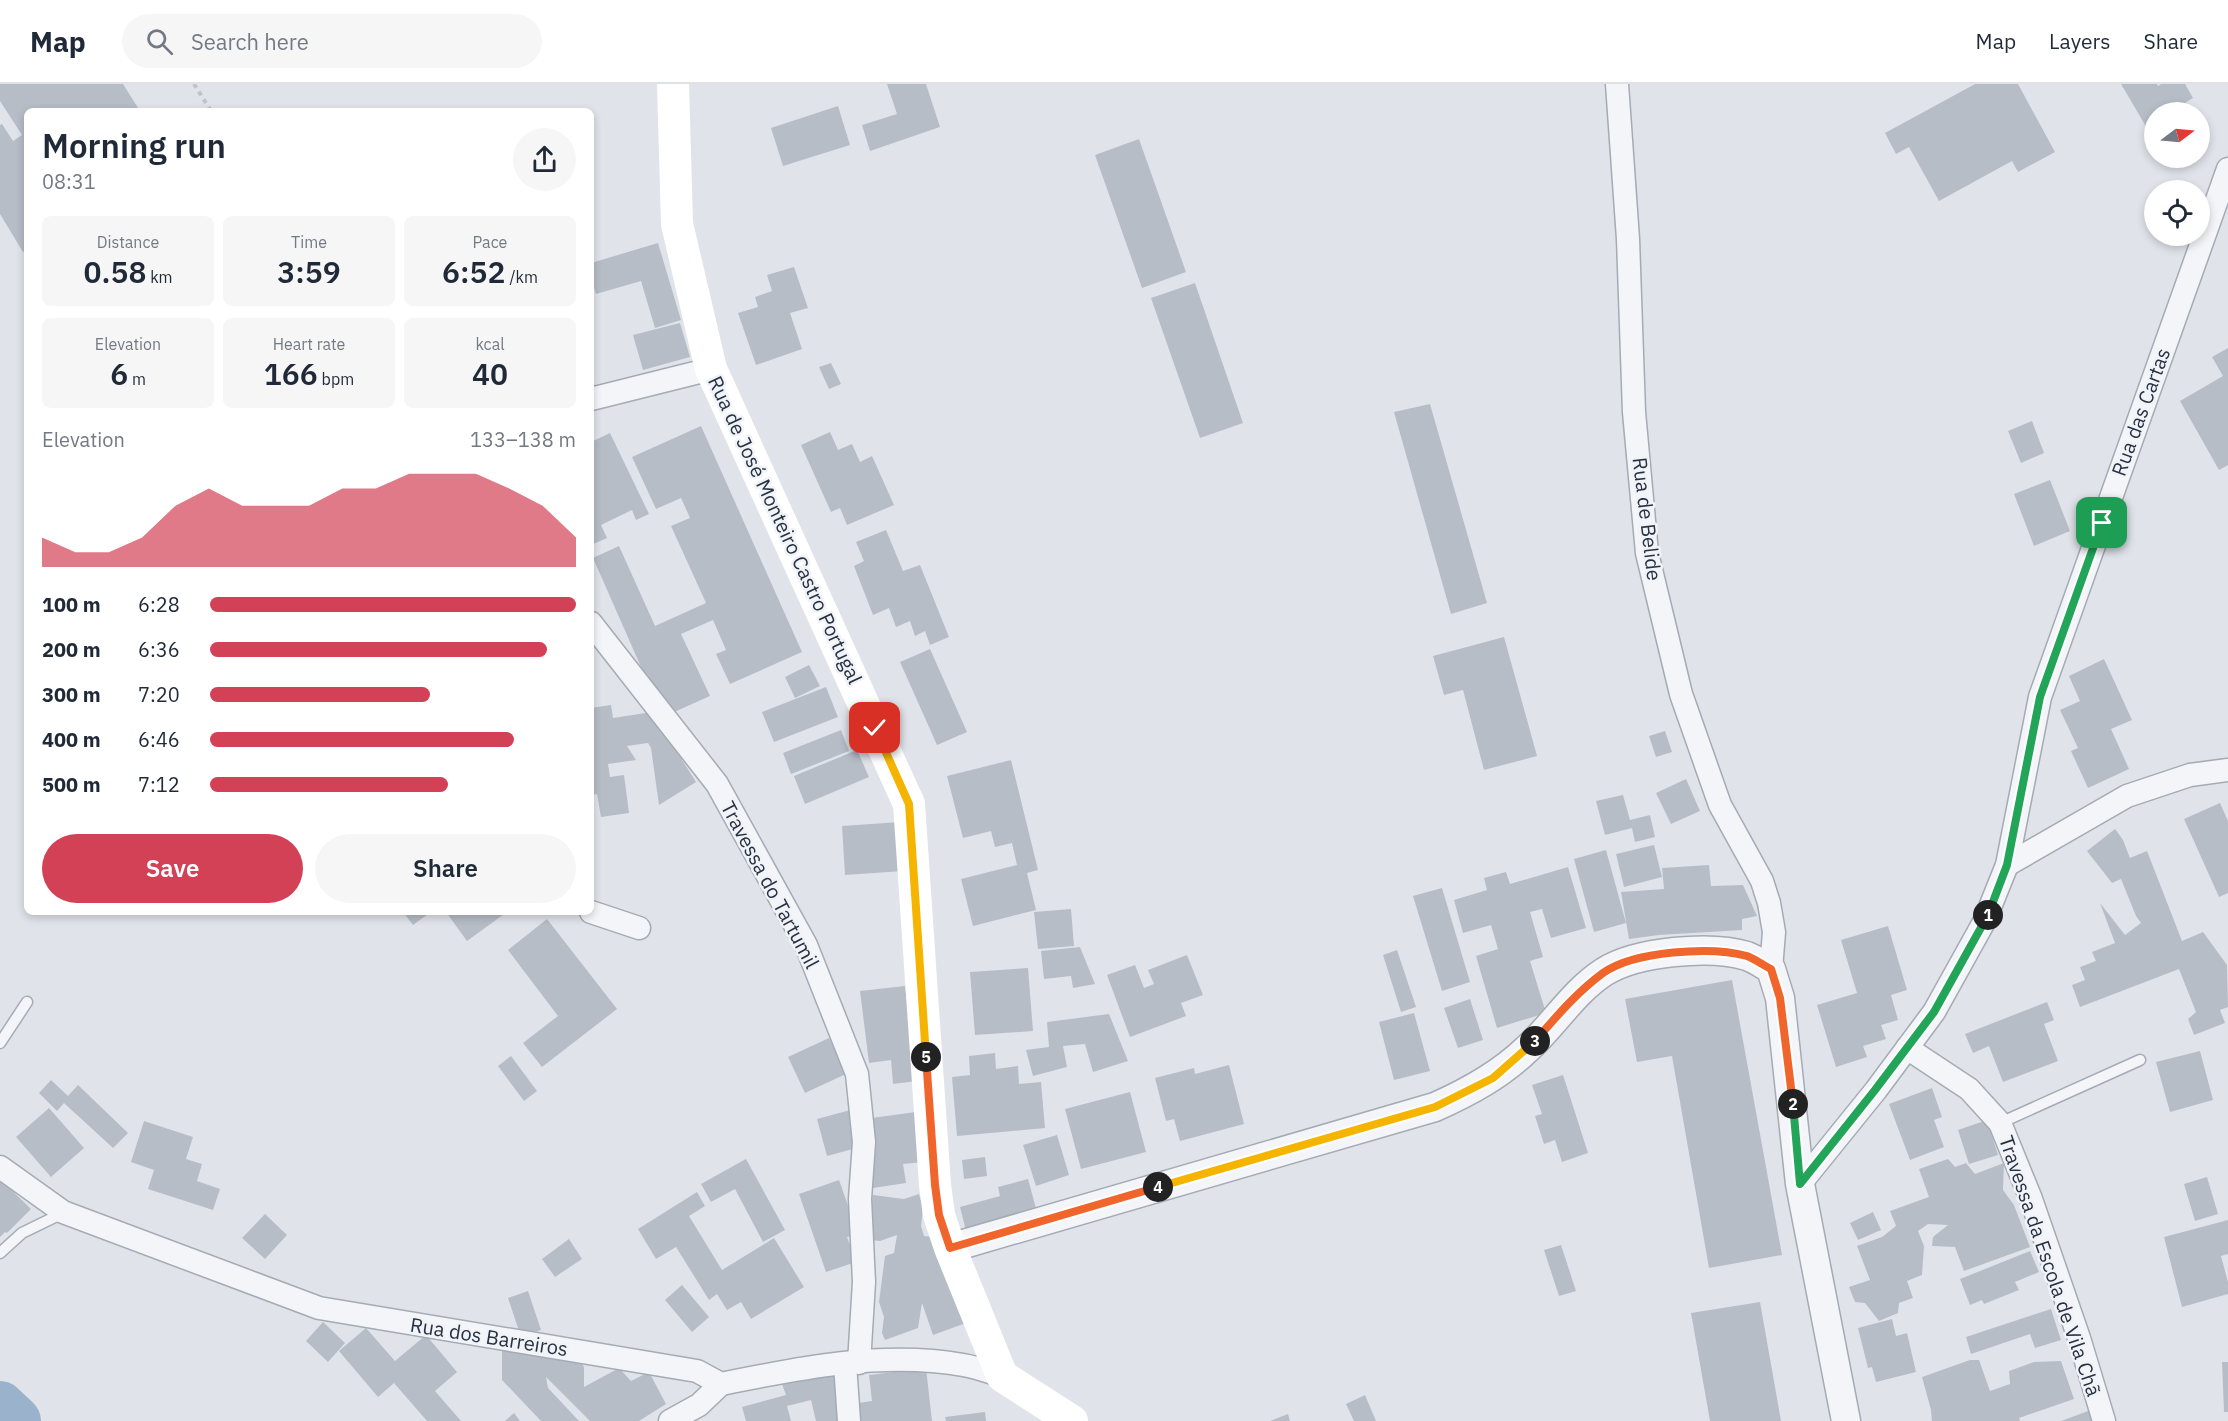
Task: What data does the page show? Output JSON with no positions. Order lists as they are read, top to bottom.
{
  "streets": {
    "main road": ["Rua de José Monteiro Castro Portugal"],
    "street": [
      "Rua das Cartas",
      "Rua de Belide",
      "Travessa do Tartumil",
      "Travessa da Escola de Vila Chã",
      "Rua dos Barreiros"
    ]
  },
  "crossings": [
    ["Rua das Cartas", "Travessa da Escola de Vila Chã"]
  ],
  "north": "right",
  "page": {
    "header": "Map",
    "search": "Search here",
    "nav": ["Map", "Layers", "Share"],
    "heading": ["Morning run", "08:31"],
    "stats": [
      ["Distance", "0.58 km"],
      ["Time", "3:59"],
      ["Pace", "6:52 /km"],
      ["Elevation", "6 m"],
      ["Heart rate", "166 bpm"],
      ["kcal", "40"]
    ],
    "chart": ["Elevation", "133–138 m"],
    "list": [
      {
        "name": "100 m",
        "note": "6:28"
      },
      {
        "name": "200 m",
        "note": "6:36"
      },
      {
        "name": "300 m",
        "note": "7:20"
      },
      {
        "name": "400 m",
        "note": "6:46"
      },
      {
        "name": "500 m",
        "note": "7:12"
      }
    ],
    "buttons": ["Save", "Share"],
    "pins": [
      "1",
      "3",
      "5",
      "2",
      "4"
    ]
  }
}
